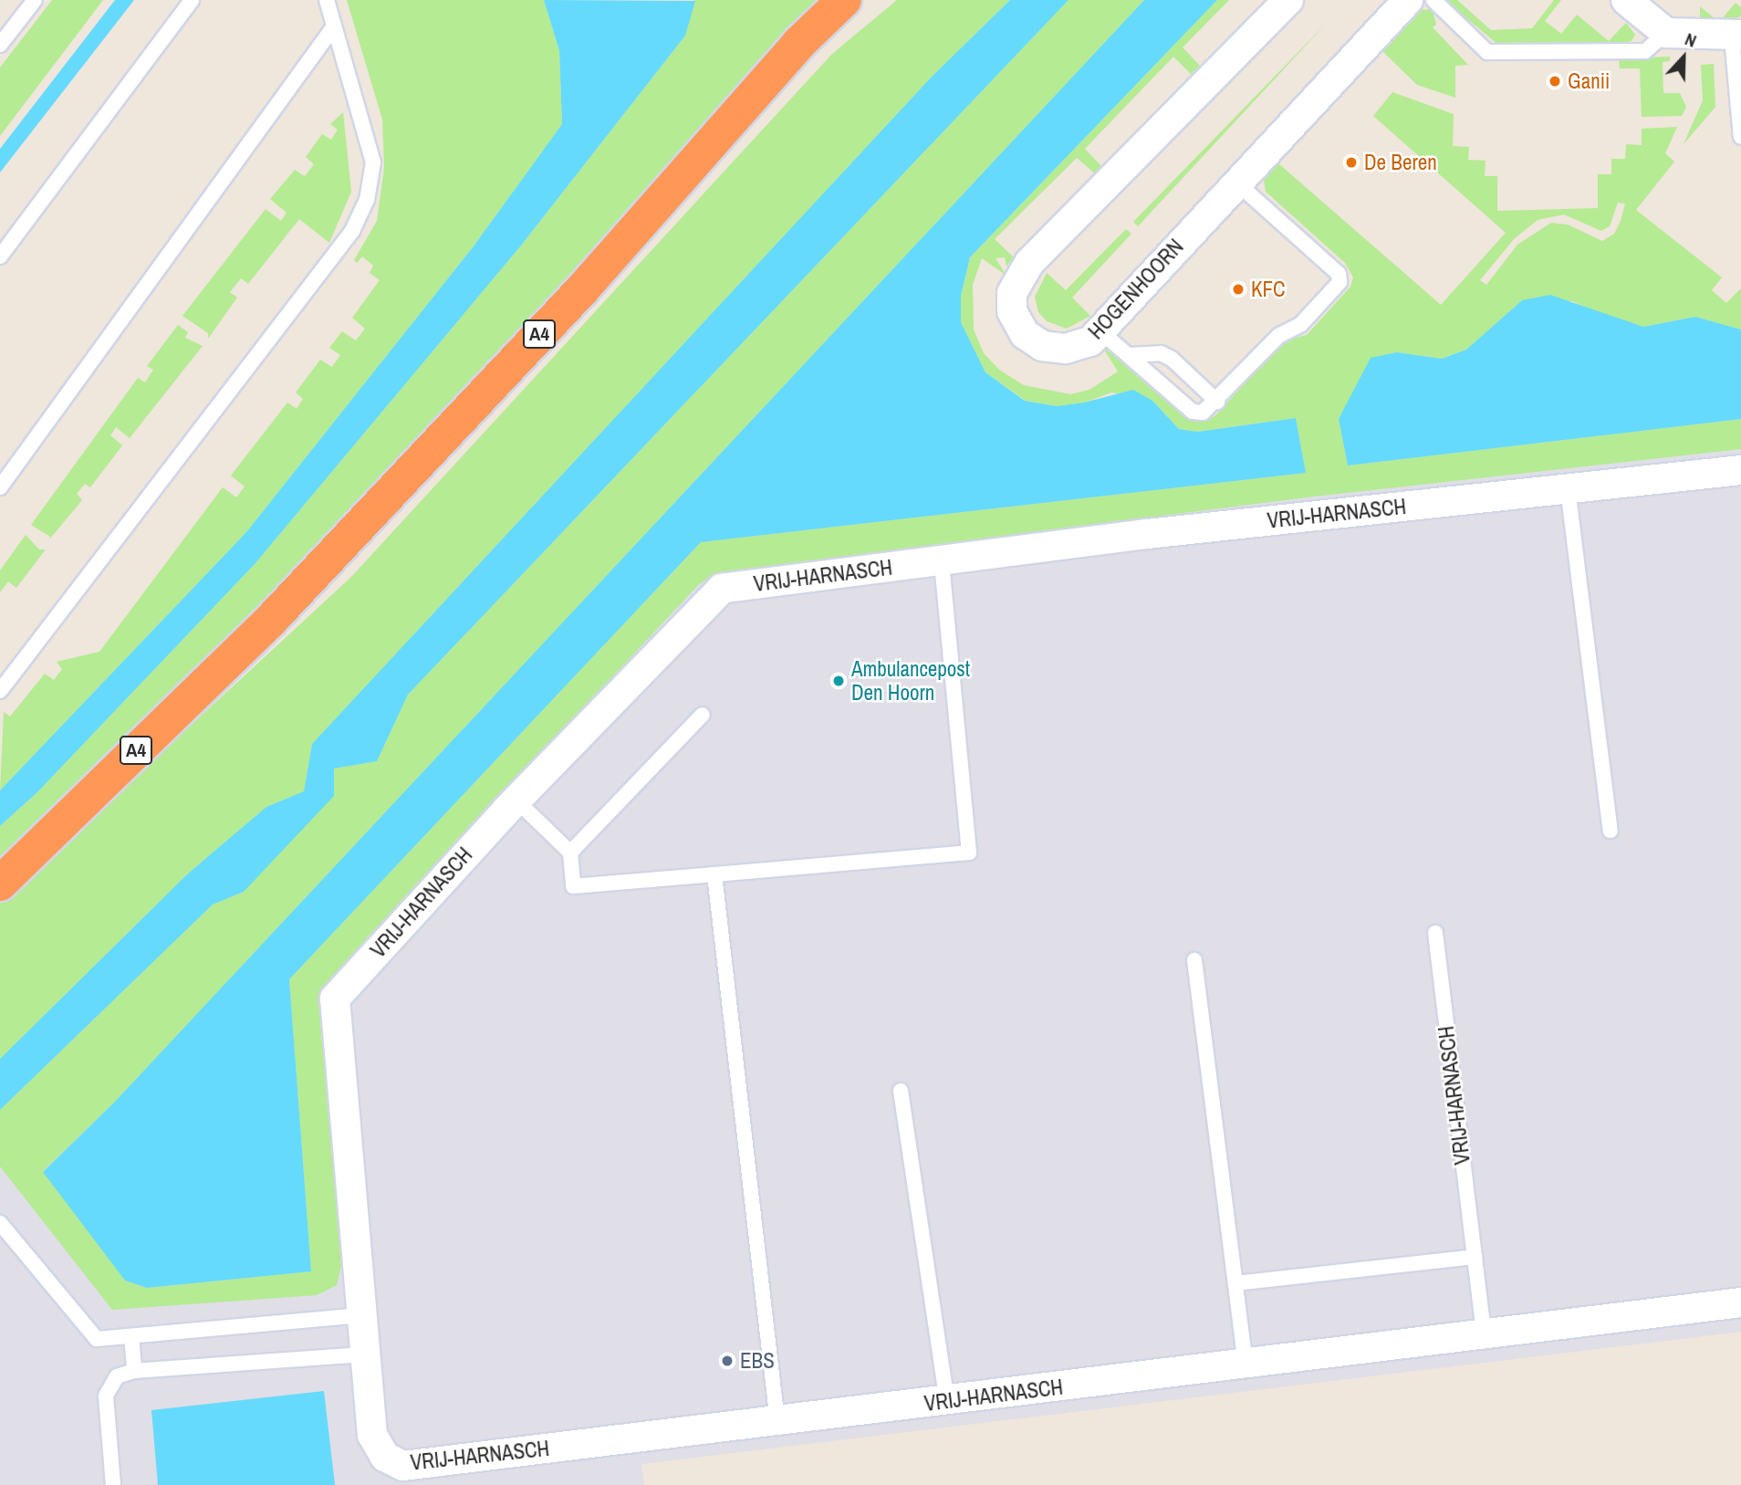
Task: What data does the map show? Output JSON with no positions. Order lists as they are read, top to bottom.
{
  "streets": {
    "highway": ["A4"],
    "street": ["HOGENHOORN", "VRIJ-HARNASCH"]
  },
  "places": [
    "Ganii",
    "De Beren",
    "KFC",
    "Ambulancepost Den Hoorn",
    "EBS"
  ],
  "north": "top"
}
